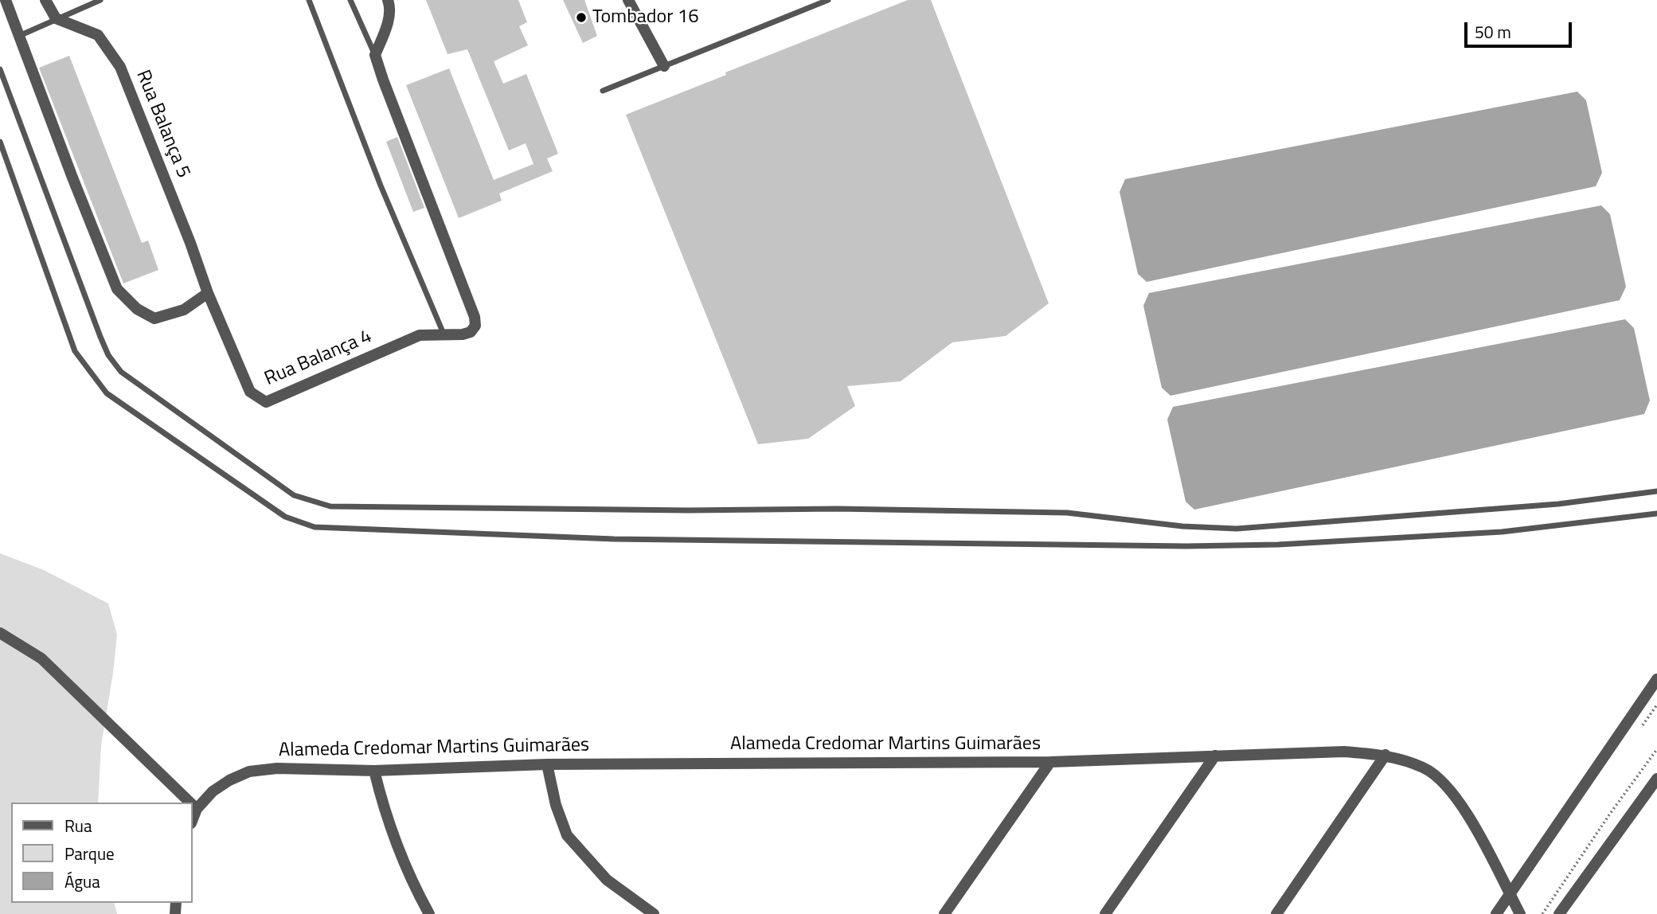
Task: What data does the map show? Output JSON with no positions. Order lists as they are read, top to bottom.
{
  "streets": {
    "street": ["Rua Balança 5", "Rua Balança 4", "Alameda Credomar Martins Guimarães"]
  },
  "crossings": [
    ["Rua Balança 5", "Rua Balança 4"]
  ],
  "places": ["Tombador 16"],
  "legend": ["Rua", "Parque", "Água"],
  "scale_bar": "50 m"
}
